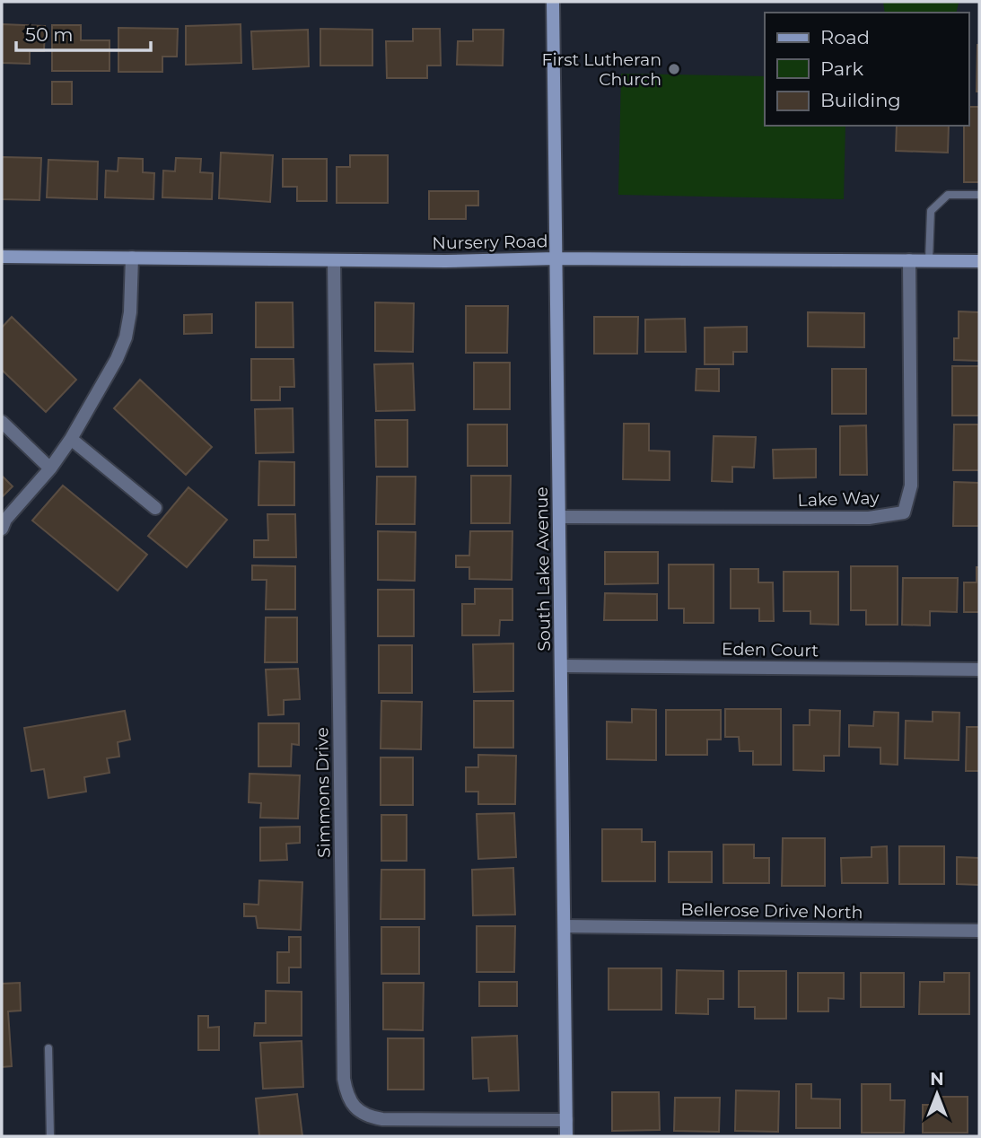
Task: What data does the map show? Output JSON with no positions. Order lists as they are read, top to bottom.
{
  "streets": {
    "street": [
      "Nursery Road",
      "Lake Way",
      "South Lake Avenue",
      "Eden Court",
      "Simmons Drive",
      "Bellerose Drive North"
    ]
  },
  "crossings": [
    ["Nursery Road", "Lake Way"],
    ["Nursery Road", "South Lake Avenue"],
    ["Nursery Road", "Simmons Drive"],
    ["Lake Way", "South Lake Avenue"],
    ["South Lake Avenue", "Eden Court"],
    ["South Lake Avenue", "Simmons Drive"],
    ["South Lake Avenue", "Bellerose Drive North"]
  ],
  "places": ["First Lutheran Church"],
  "legend": ["Road", "Park", "Building"],
  "scale_bar": "50 m",
  "north": "top"
}
